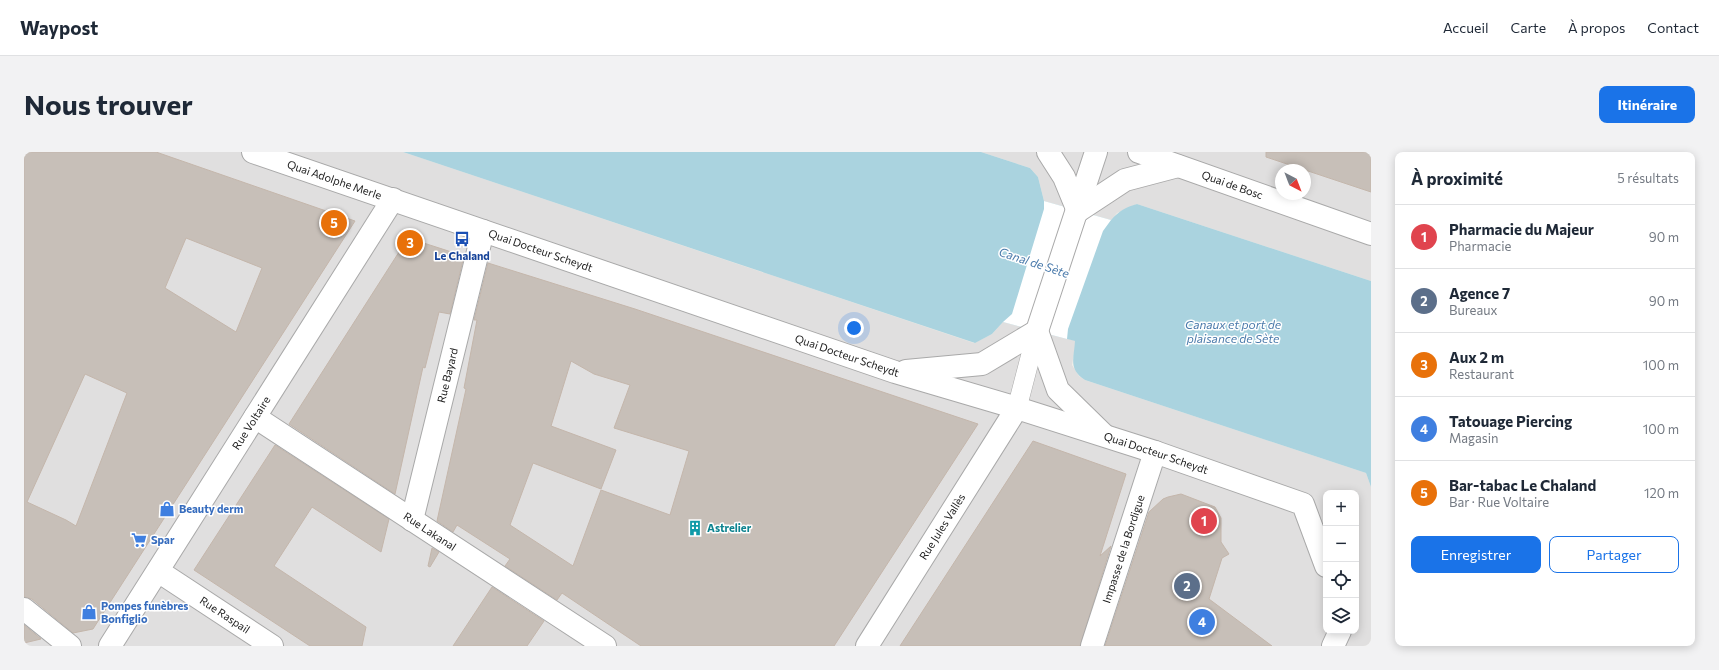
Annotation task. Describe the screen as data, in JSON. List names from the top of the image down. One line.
{"streets":{"street":["Quai Adolphe Merle","Quai de Bosc","Quai Docteur Scheydt","Rue Bayard","Rue Voltaire","Rue Jules Vallès","Rue Lakanal","Impasse de la Bordigue","Rue Raspail"]},"crossings":[["Quai Adolphe Merle","Quai Docteur Scheydt"],["Quai Adolphe Merle","Rue Voltaire"],["Quai Docteur Scheydt","Rue Bayard"],["Quai Docteur Scheydt","Rue Voltaire"],["Quai Docteur Scheydt","Rue Jules Vallès"],["Quai Docteur Scheydt","Impasse de la Bordigue"],["Rue Bayard","Rue Lakanal"],["Rue Voltaire","Rue Lakanal"],["Rue Voltaire","Rue Raspail"]],"water":["Canal de Sète","Canaux et port de plaisance de Sète"],"places":{"bus stop":["Le Chaland"],"shop":["Beauty derm","Pompes funèbres Bonfiglio"],"building":["Astrelier"],"supermarket":["Spar"]},"north":"bottom right","page":{"header":"Waypost","nav":["Accueil","Carte","À propos","Contact"],"buttons":["Itinéraire",["Enregistrer","Partager"]],"title":"Nous trouver","heading":["À proximité","5 résultats"],"list":[{"mark":"1","name":"Pharmacie du Majeur","note":"Pharmacie","value":"90 m"},{"mark":"2","name":"Agence 7","note":"Bureaux","value":"90 m"},{"mark":"3","name":"Aux 2 m","note":"Restaurant","value":"100 m"},{"mark":"4","name":"Tatouage Piercing","note":"Magasin","value":"100 m"},{"mark":"5","name":"Bar-tabac Le Chaland","note":"Bar · Rue Voltaire","value":"120 m"}],"pins":["5","3","1","2","4"],"map_buttons":["+","−"]}}
